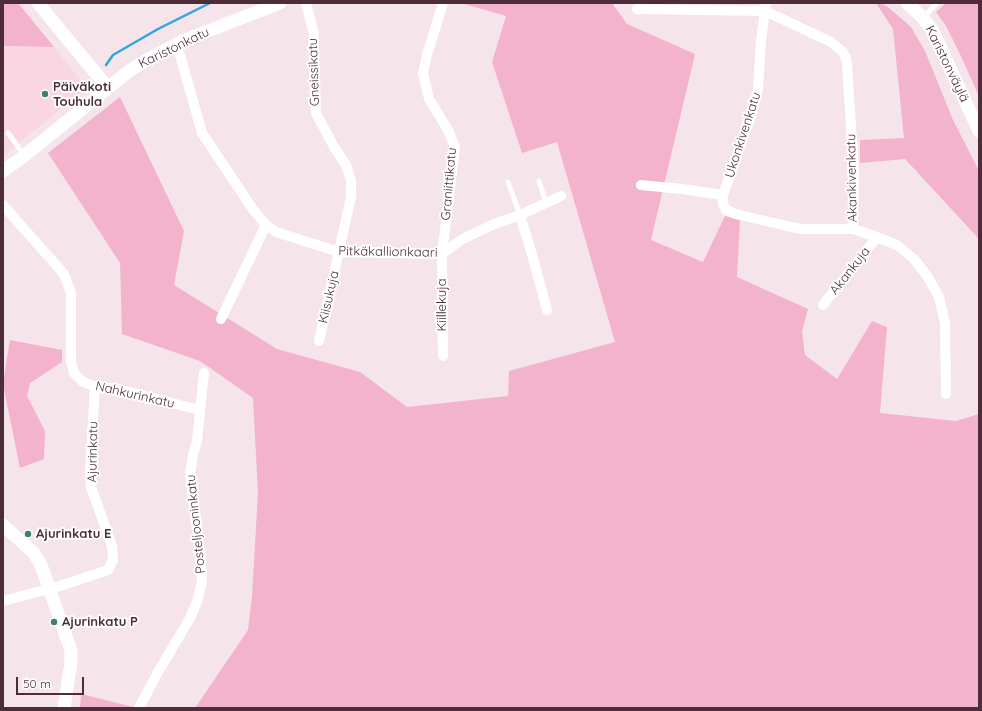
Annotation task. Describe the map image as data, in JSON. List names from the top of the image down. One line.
{"streets":{"street":["Karistonkatu","Karistonväylä","Gneissikatu","Ukonkivenkatu","Akankivenkatu","Graniittikatu","Pitkäkallionkaari","Akankuja","Kiisukuja","Kiillekuja","Nahkurinkatu","Ajurinkatu","Posteljooninkatu"]},"crossings":[["Karistonkatu","Pitkäkallionkaari"],["Gneissikatu","Pitkäkallionkaari"],["Gneissikatu","Kiisukuja"],["Ukonkivenkatu","Akankivenkatu"],["Akankivenkatu","Akankuja"],["Graniittikatu","Pitkäkallionkaari"],["Graniittikatu","Kiillekuja"],["Pitkäkallionkaari","Kiisukuja"],["Pitkäkallionkaari","Kiillekuja"],["Nahkurinkatu","Ajurinkatu"],["Nahkurinkatu","Posteljooninkatu"]],"places":["Päiväkoti Touhula","Ajurinkatu E","Ajurinkatu P"],"scale_bar":"50 m"}
